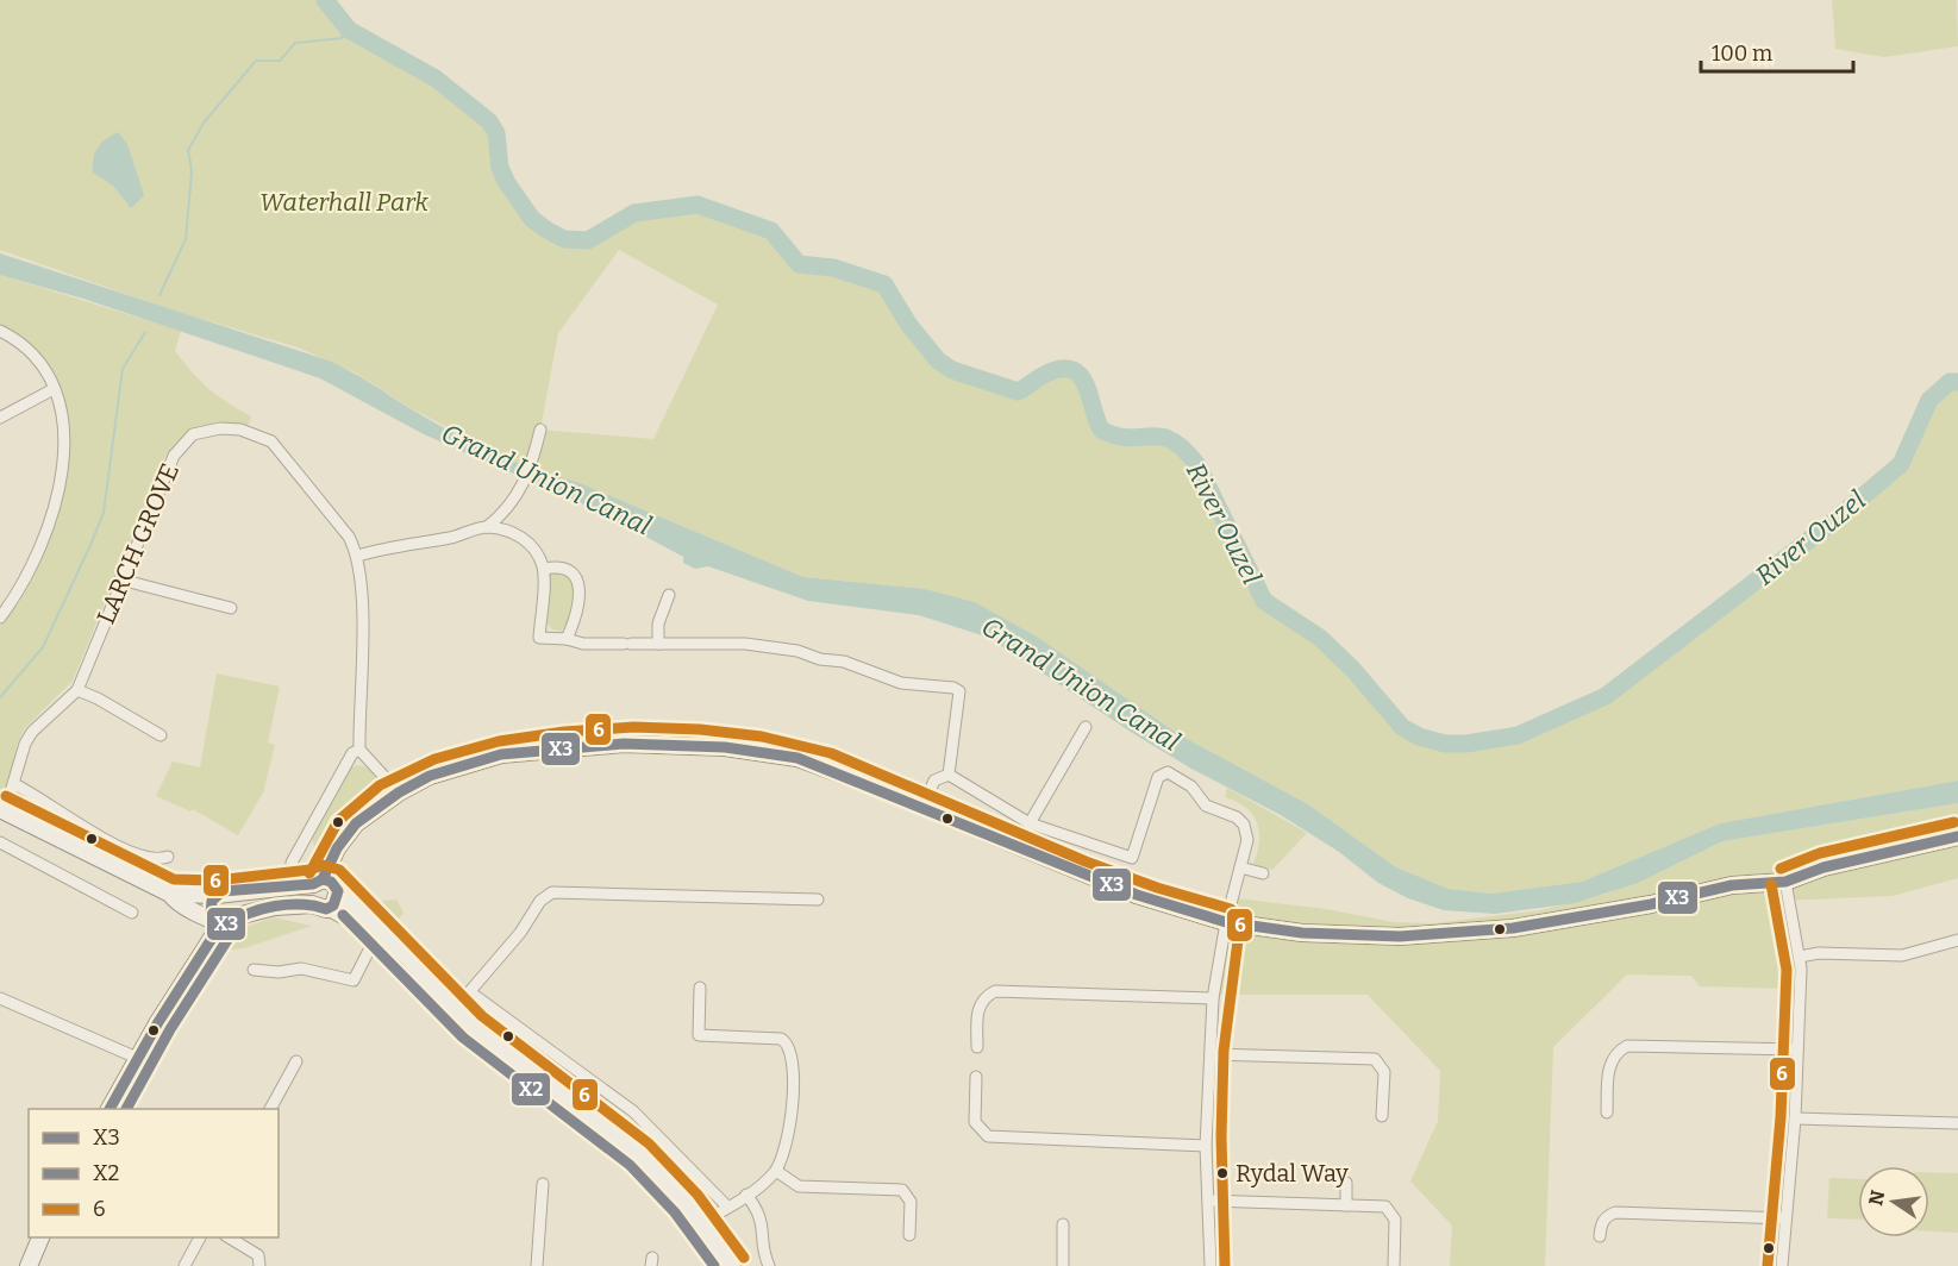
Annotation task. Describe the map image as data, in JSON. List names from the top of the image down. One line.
{"streets":{"street":["LARCH GROVE"]},"water":["Grand Union Canal","River Ouzel"],"parks":["Waterhall Park"],"places":["Rydal Way"],"lines":["transit line 6","transit line X3","transit line X2"],"legend":["X3","X2","6"],"scale_bar":"100 m","north":"left"}
